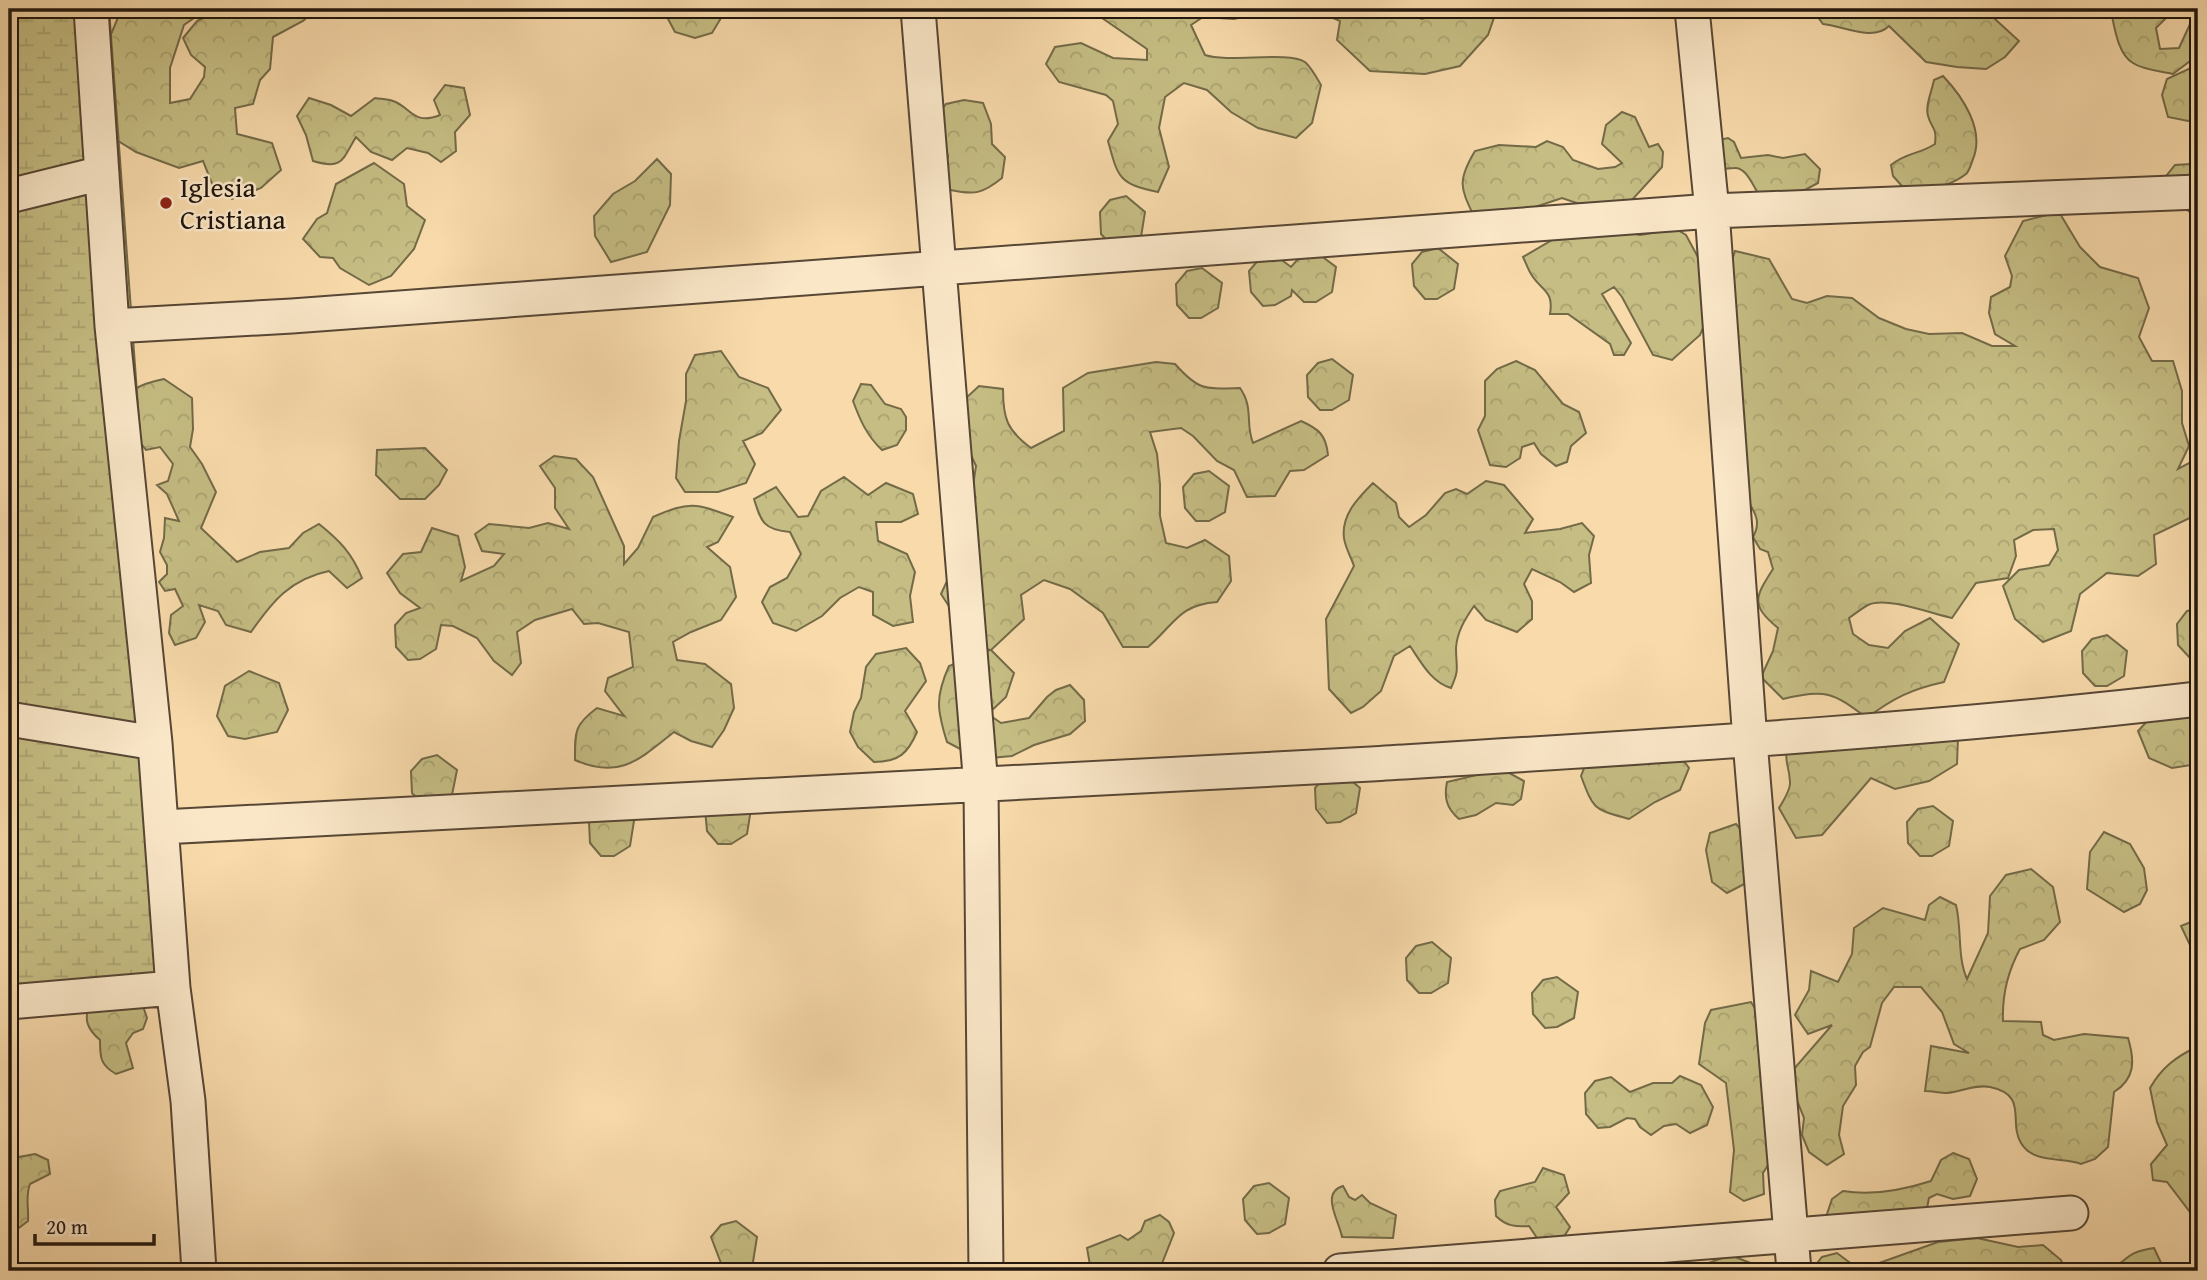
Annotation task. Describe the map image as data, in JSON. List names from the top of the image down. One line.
{"places":["Iglesia Cristiana"],"scale_bar":"20 m"}
